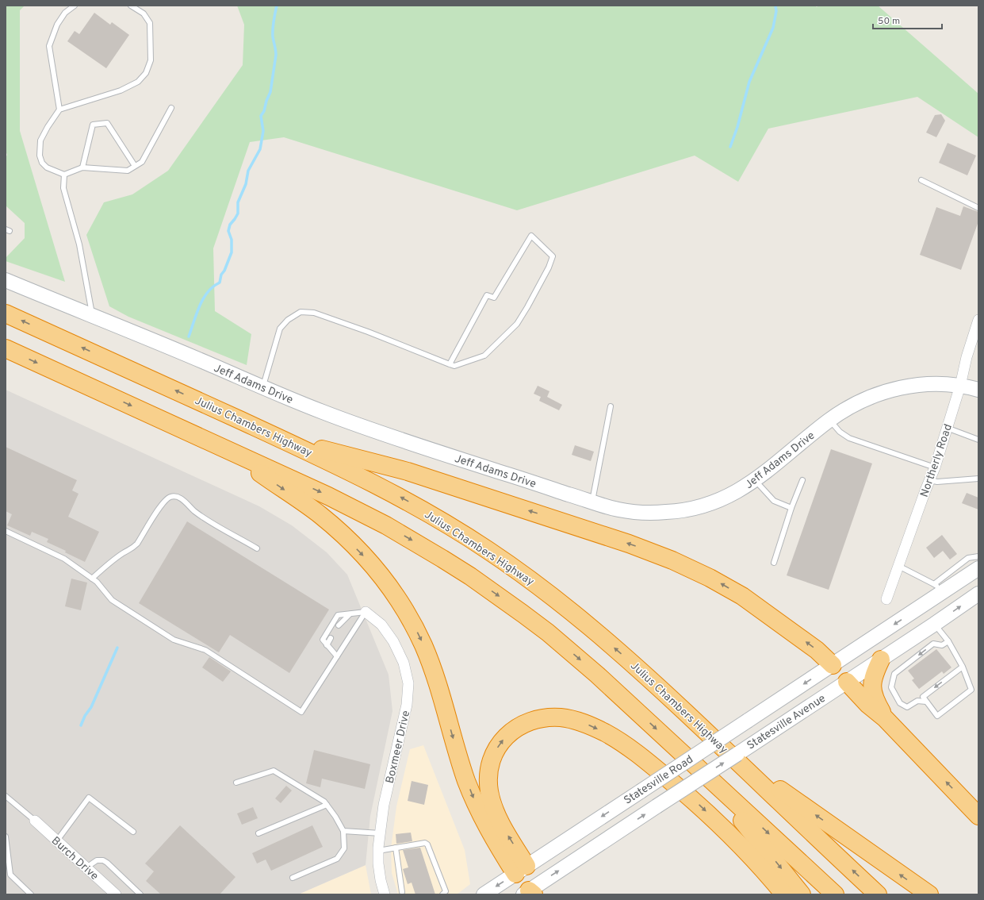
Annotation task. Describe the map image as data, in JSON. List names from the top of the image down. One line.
{"streets":{"highway":["Julius Chambers Highway"],"main road":["Jeff Adams Drive","Statesville Avenue","Statesville Road"],"street":["Northerly Road","Boxmeer Drive","Burch Drive"]},"crossings":[["Jeff Adams Drive","Northerly Road"]],"one_way":["Statesville Avenue","Statesville Road"],"scale_bar":"50 m"}
